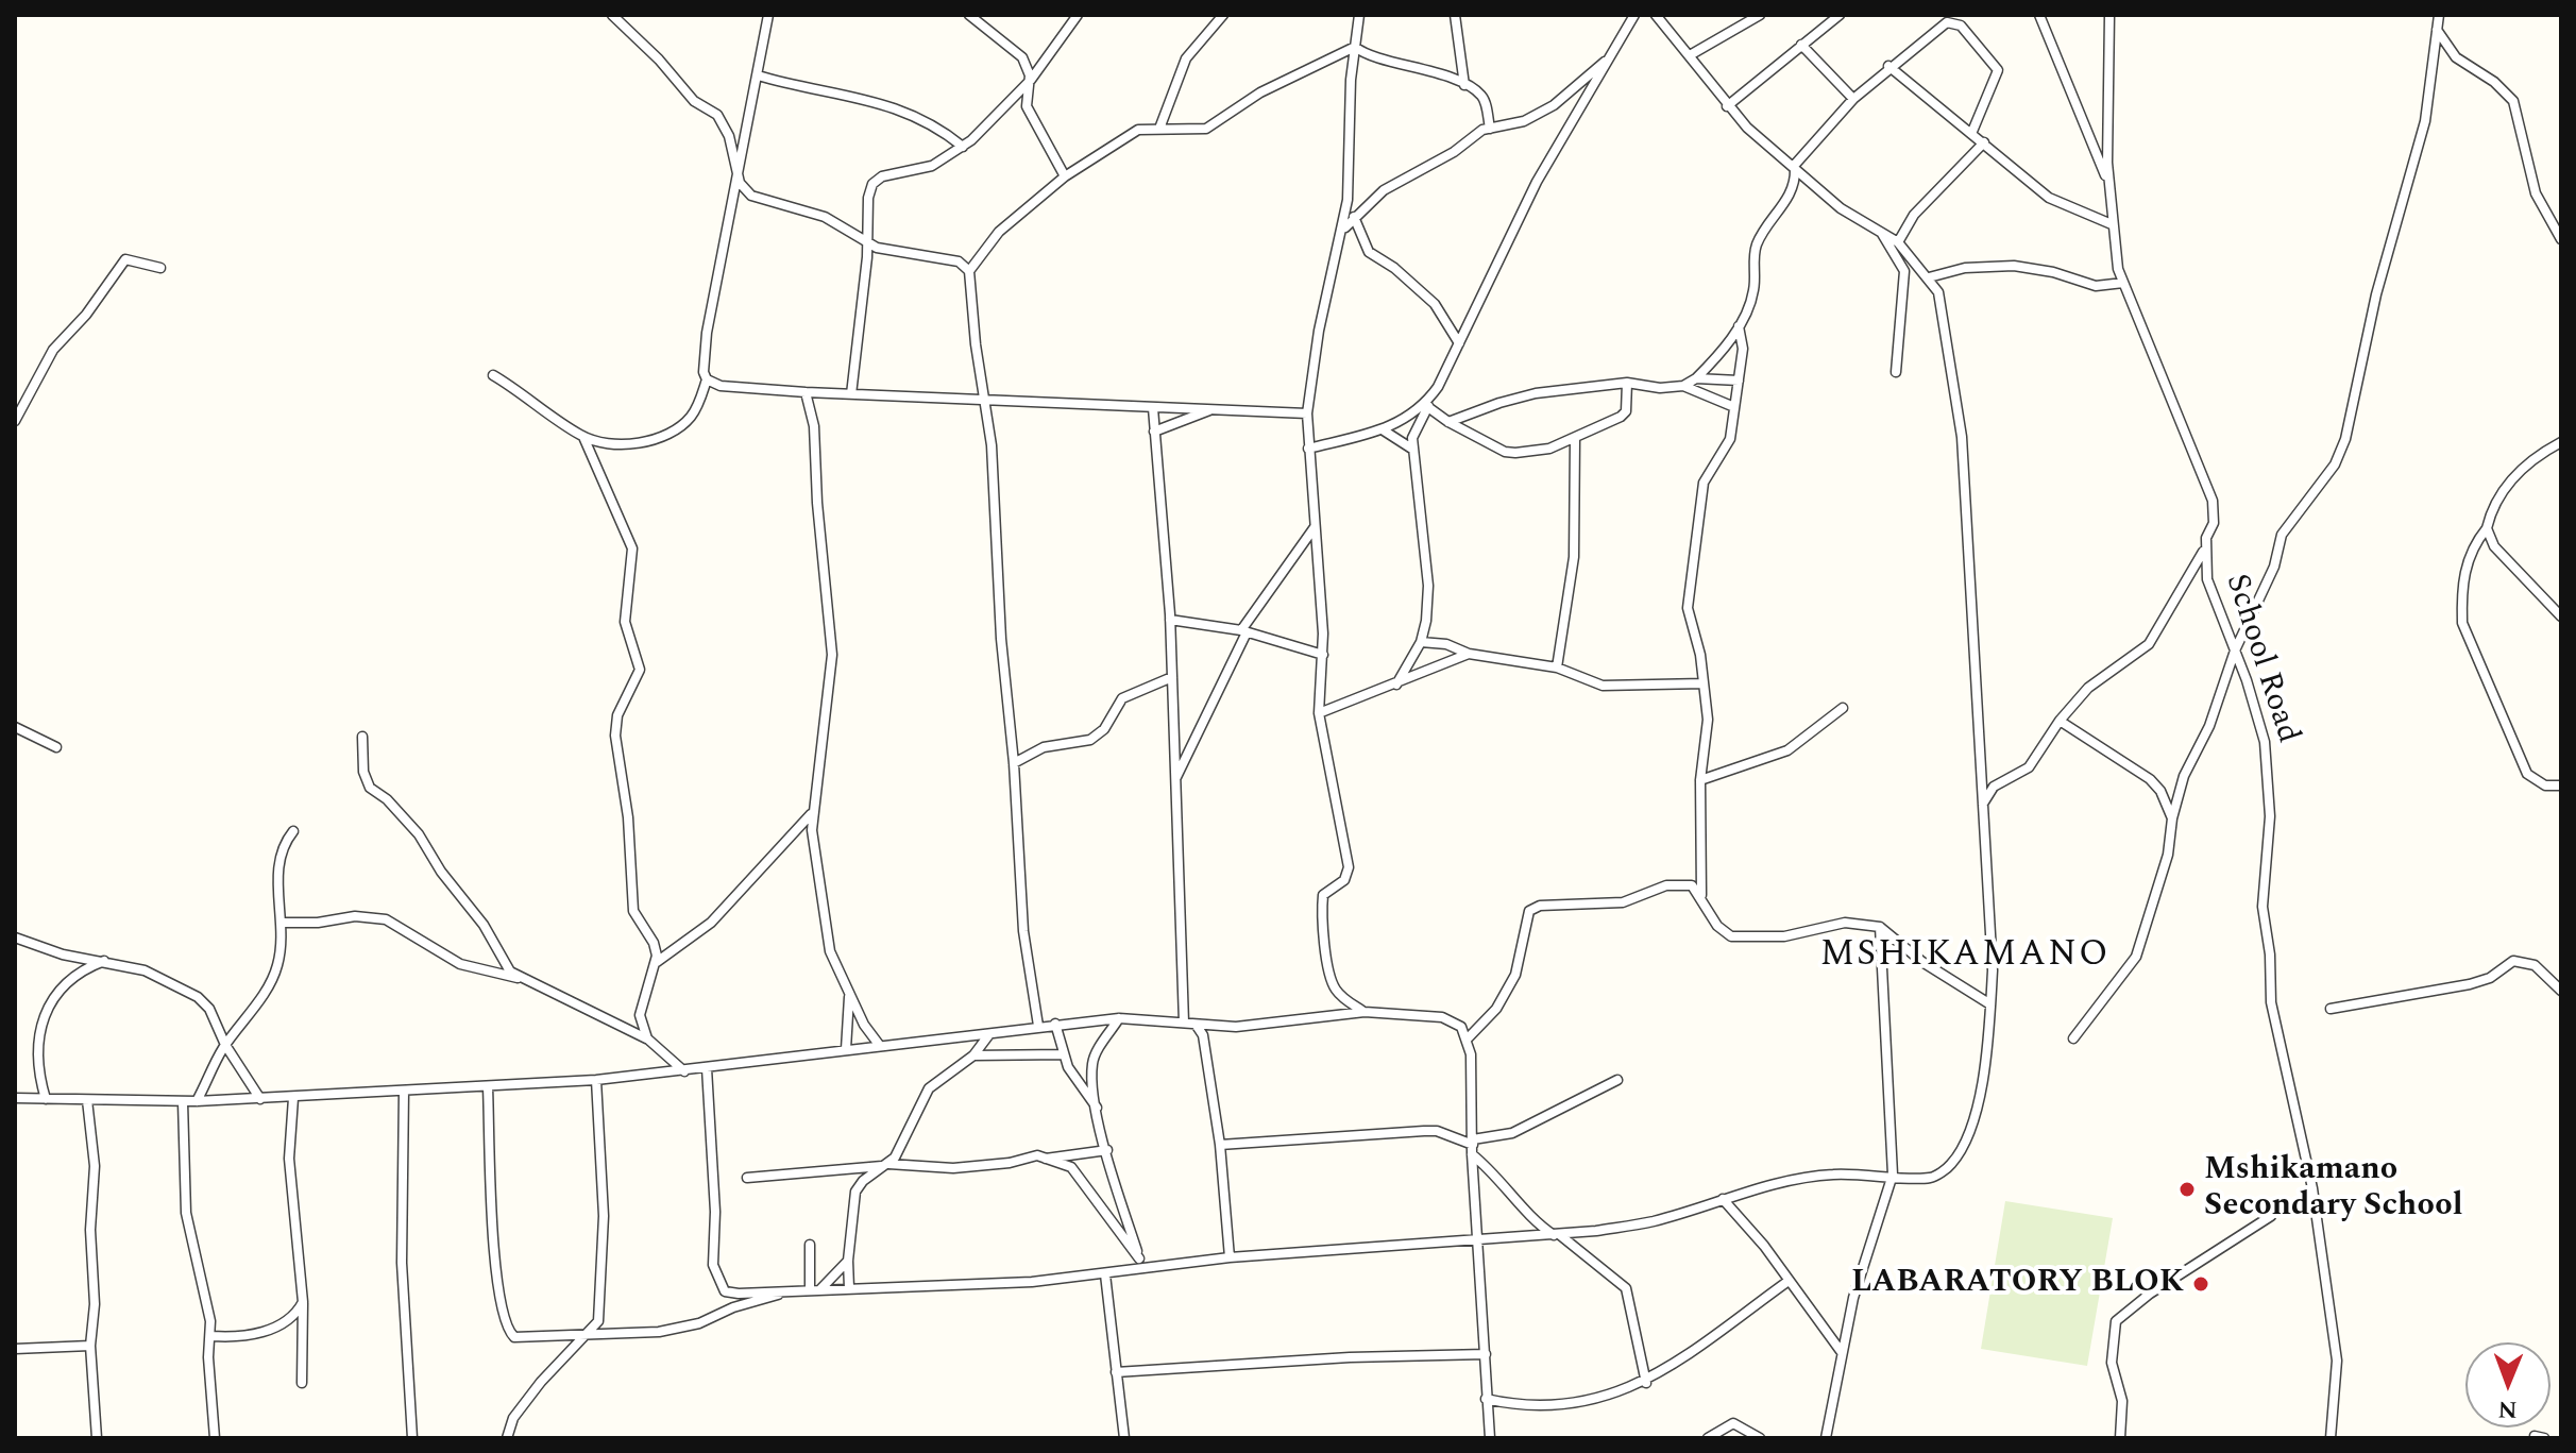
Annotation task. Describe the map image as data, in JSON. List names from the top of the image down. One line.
{"streets":{"street":["School Road"]},"districts":["MSHIKAMANO"],"places":["Mshikamano Secondary School","LABARATORY BLOK"],"north":"bottom"}
